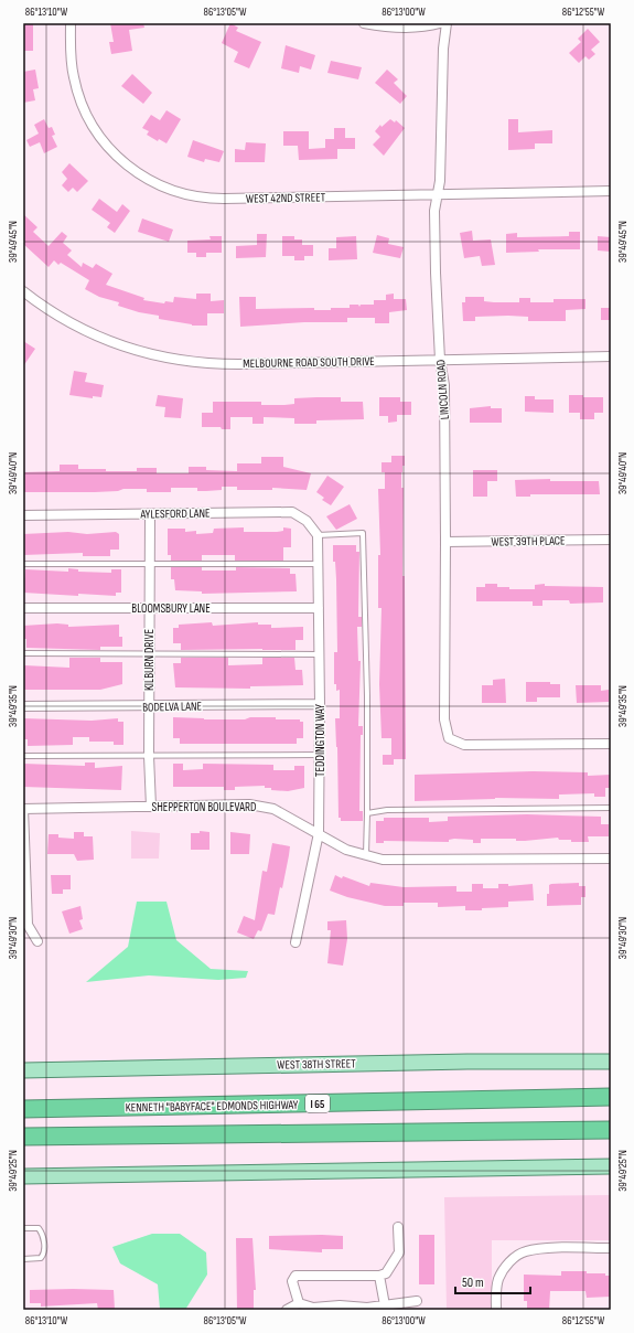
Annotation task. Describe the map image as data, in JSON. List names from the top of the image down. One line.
{"streets":{"highway":["I 65","KENNETH \"BABYFACE\" EDMONDS HIGHWAY"],"main road":["WEST 38TH STREET"],"street":["WEST 42ND STREET","MELBOURNE ROAD SOUTH DRIVE","LINCOLN ROAD","AYLESFORD LANE","WEST 39TH PLACE","BLOOMSBURY LANE","KILBURN DRIVE","BODELVA LANE","TEDDINGTON WAY","SHEPPERTON BOULEVARD"]},"crossings":[["WEST 42ND STREET","LINCOLN ROAD"],["MELBOURNE ROAD SOUTH DRIVE","LINCOLN ROAD"],["LINCOLN ROAD","WEST 39TH PLACE"],["AYLESFORD LANE","KILBURN DRIVE"],["AYLESFORD LANE","TEDDINGTON WAY"],["BLOOMSBURY LANE","KILBURN DRIVE"],["BLOOMSBURY LANE","TEDDINGTON WAY"],["KILBURN DRIVE","BODELVA LANE"],["KILBURN DRIVE","SHEPPERTON BOULEVARD"],["BODELVA LANE","TEDDINGTON WAY"],["TEDDINGTON WAY","SHEPPERTON BOULEVARD"]],"scale_bar":"50 m","coordinates":["86°13'10\"W","86°13'05\"W","86°13'00\"W","86°12'55\"W","39°49'45\"N","39°49'40\"N","39°49'35\"N","39°49'30\"N","39°49'25\"N"]}
